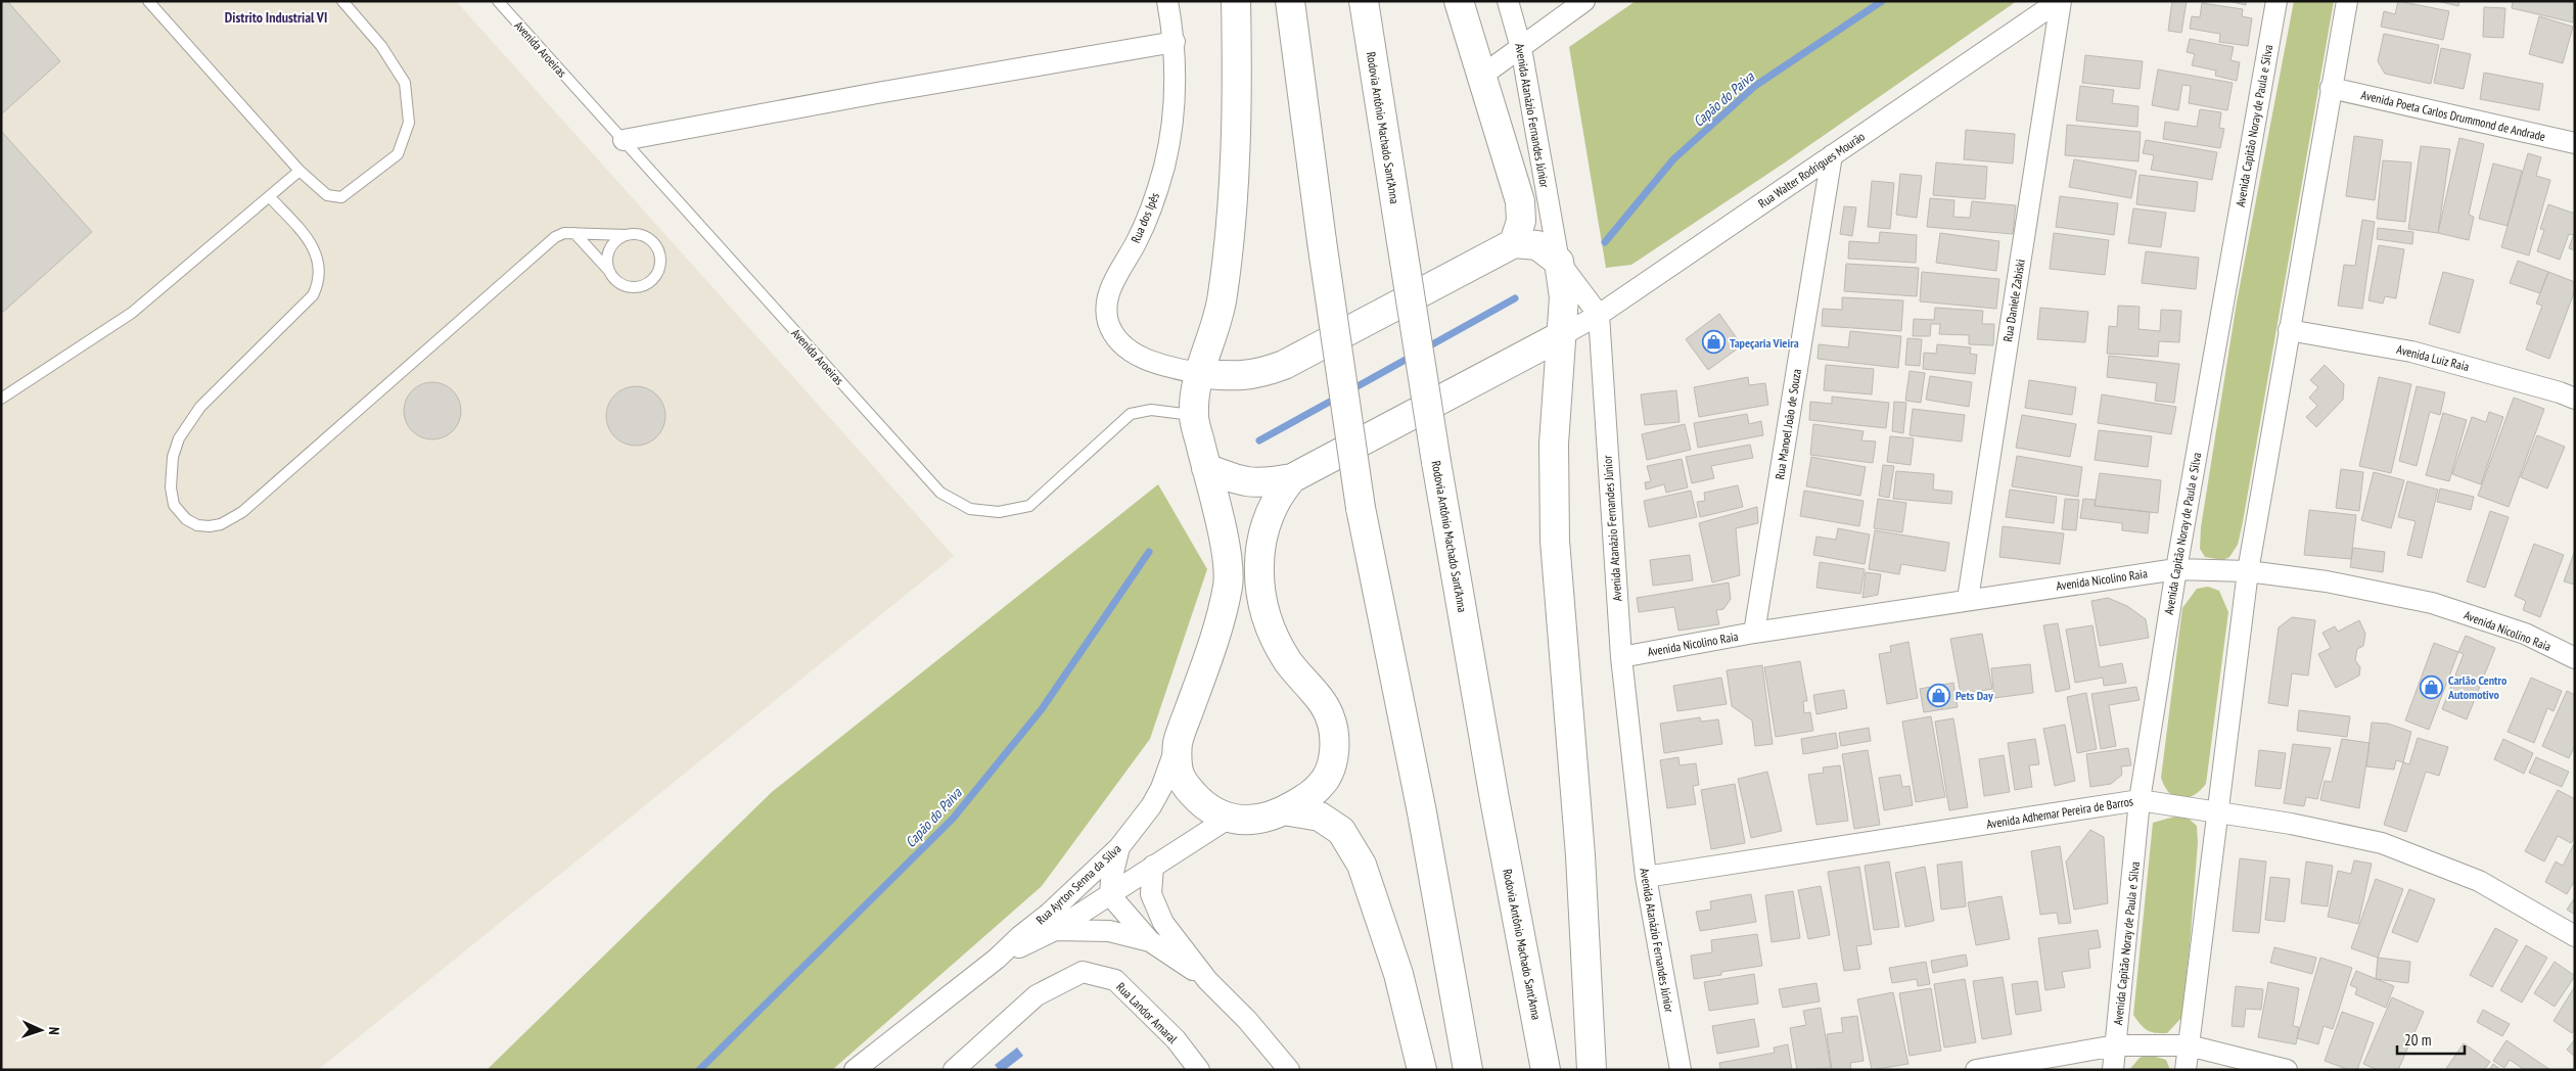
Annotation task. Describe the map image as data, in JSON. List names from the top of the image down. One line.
{"streets":{"highway":["Rodovia Antônio Machado Sant'Anna"],"street":["Avenida Atanázio Fernandes Júnior","Avenida Poeta Carlos Drummond de Andrade","Avenida Capitão Noray de Paula e Silva","Rua Walter Rodrigues Mourão","Rua dos Ipês","Rua Daniele Zabiski","Avenida Luiz Raia","Rua Manoel João de Souza","Avenida Nicolino Raia","Avenida Adhemar Pereira de Barros","Rua Ayrton Senna da Silva","Rua Landor Amaral"],"lane":["Avenida Aroeiras"]},"crossings":[["Avenida Atanázio Fernandes Júnior","Rua Walter Rodrigues Mourão"],["Avenida Atanázio Fernandes Júnior","Avenida Nicolino Raia"],["Avenida Atanázio Fernandes Júnior","Avenida Adhemar Pereira de Barros"],["Avenida Capitão Noray de Paula e Silva","Avenida Nicolino Raia"],["Avenida Capitão Noray de Paula e Silva","Avenida Adhemar Pereira de Barros"],["Rua Walter Rodrigues Mourão","Rua Daniele Zabiski"],["Rua Walter Rodrigues Mourão","Rua Manoel João de Souza"],["Rua Daniele Zabiski","Avenida Nicolino Raia"],["Rua Manoel João de Souza","Avenida Nicolino Raia"]],"districts":["Distrito Industrial VI"],"water":["Capão do Paiva"],"places":{"shop":["Tapeçaria Vieira","Carlão Centro Automotivo","Pets Day"]},"scale_bar":"20 m","north":"right"}
